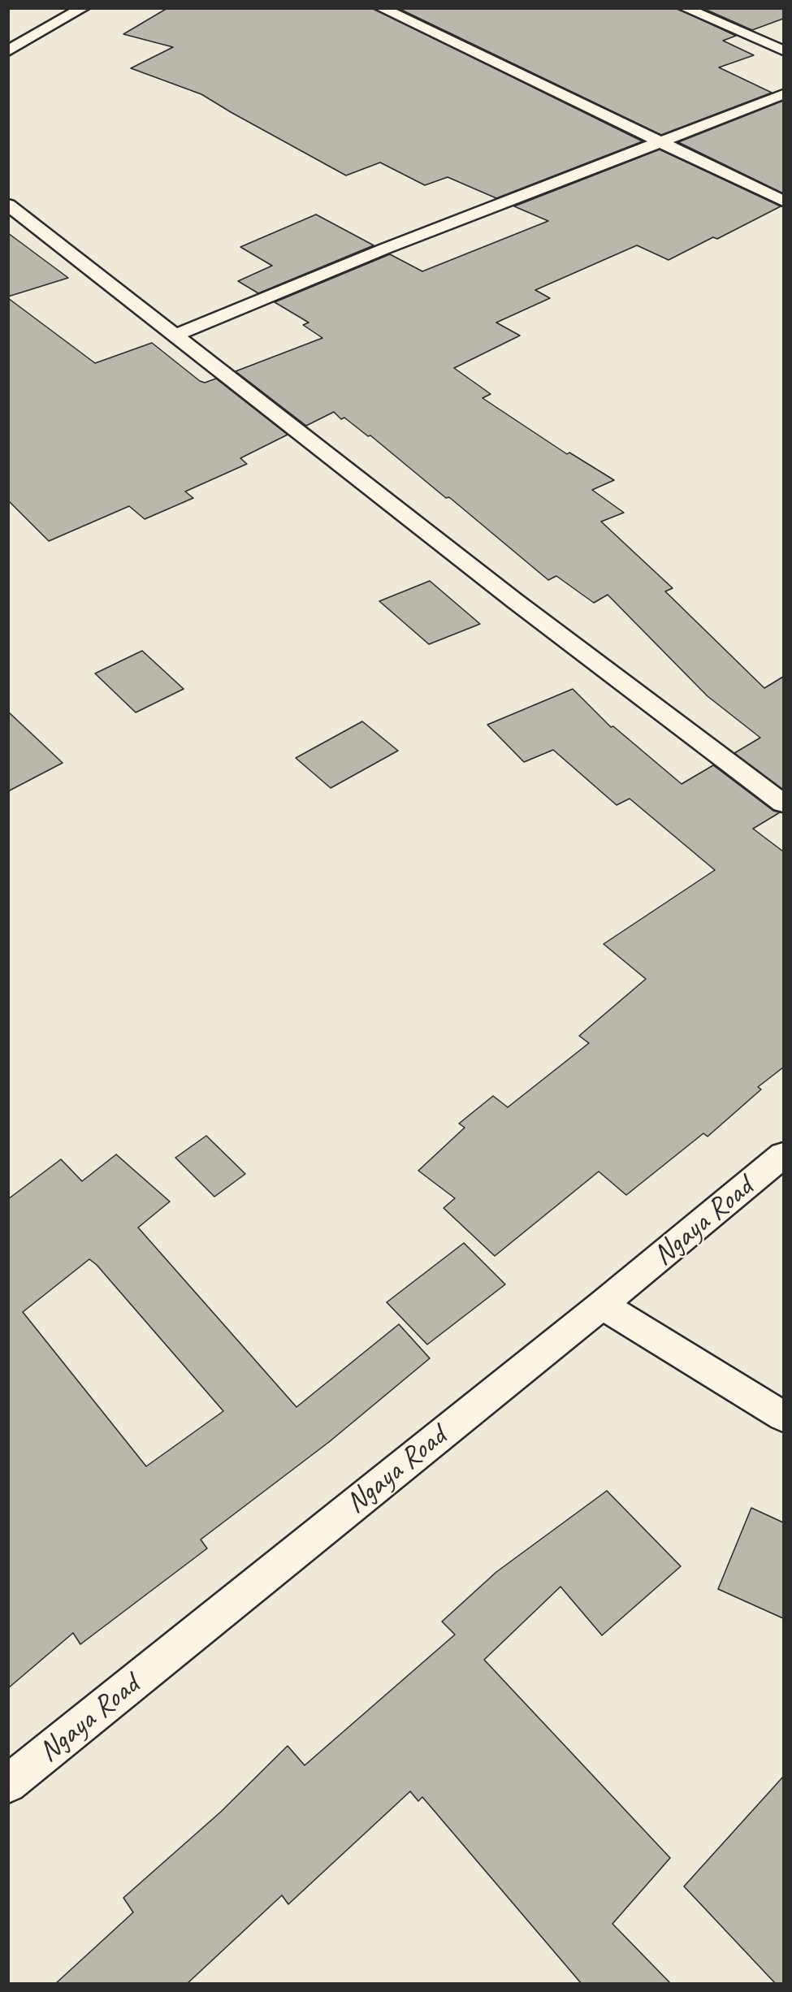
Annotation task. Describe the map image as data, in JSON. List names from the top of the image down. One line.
{"streets":{"street":["Ngaya Road"]}}
